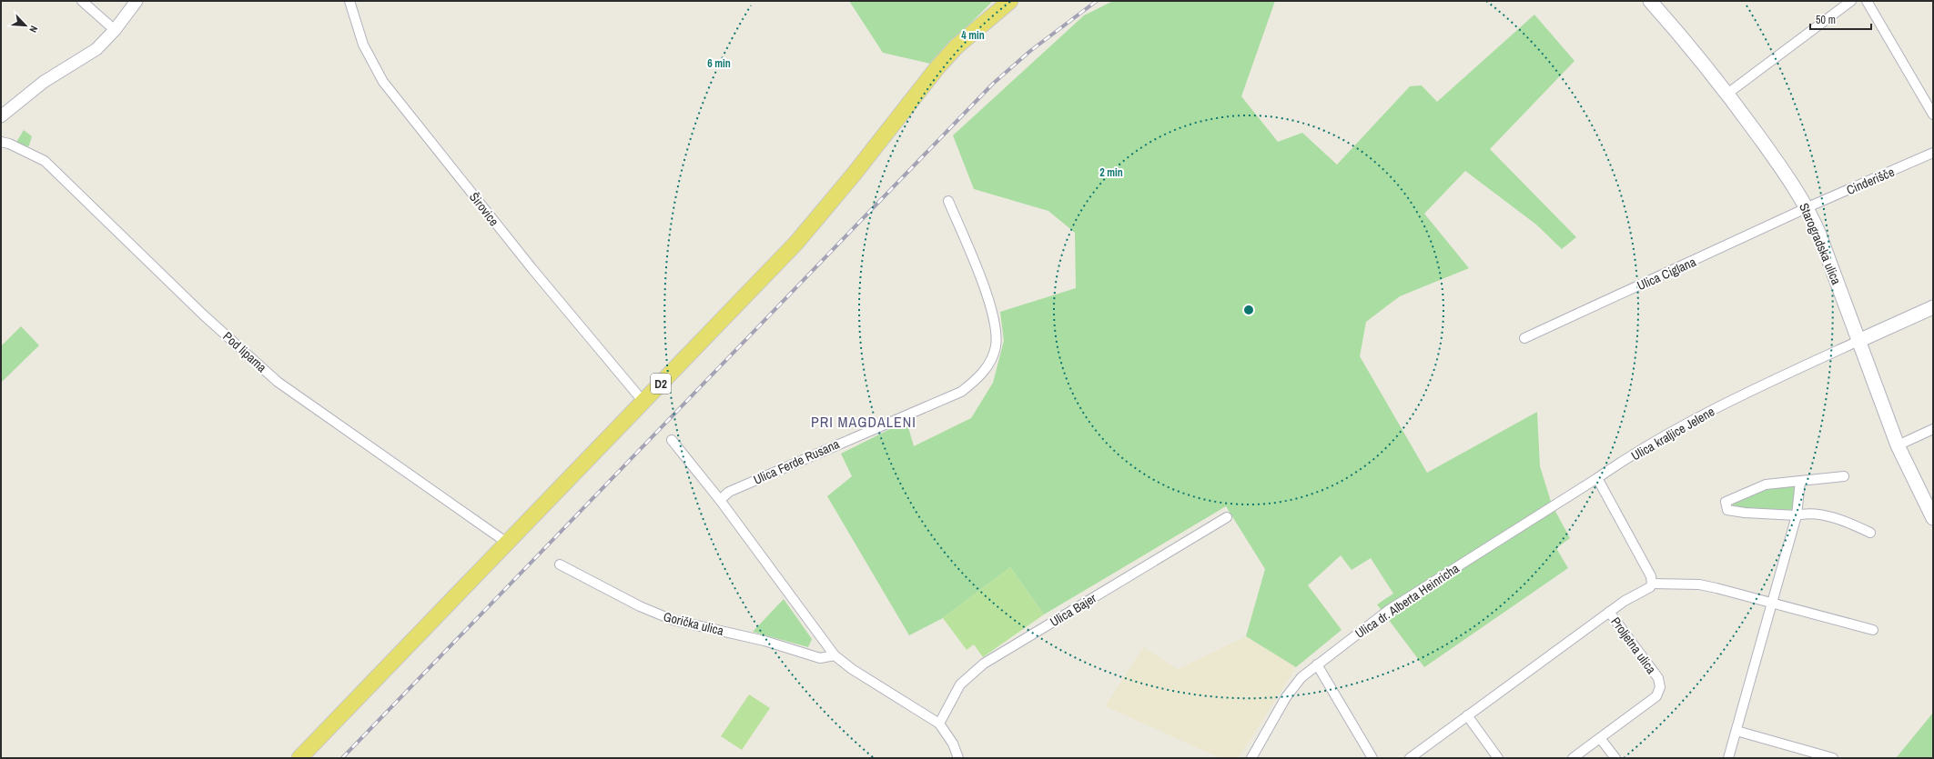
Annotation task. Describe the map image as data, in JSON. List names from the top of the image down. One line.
{"streets":{"main road":["Starogradska ulica","D2"],"street":["Cinderišče","Širovice","Ulica Ciglana","Pod lipama","Ulica kraljice Jelene","Ulica Ferde Rusana","Ulica dr. Alberta Heinricha","Ulica Bajer","Gorička ulica","Proljetna ulica"]},"crossings":[["Cinderišče","Starogradska ulica"],["Cinderišče","Ulica Ciglana"],["Širovice","D2"],["Starogradska ulica","Ulica Ciglana"],["Starogradska ulica","Ulica kraljice Jelene"],["Pod lipama","D2"],["Ulica kraljice Jelene","Ulica dr. Alberta Heinricha"]],"districts":["PRI MAGDALENI"],"scale_bar":"50 m","north":"bottom right","rings":["4 min","6 min","2 min"]}
